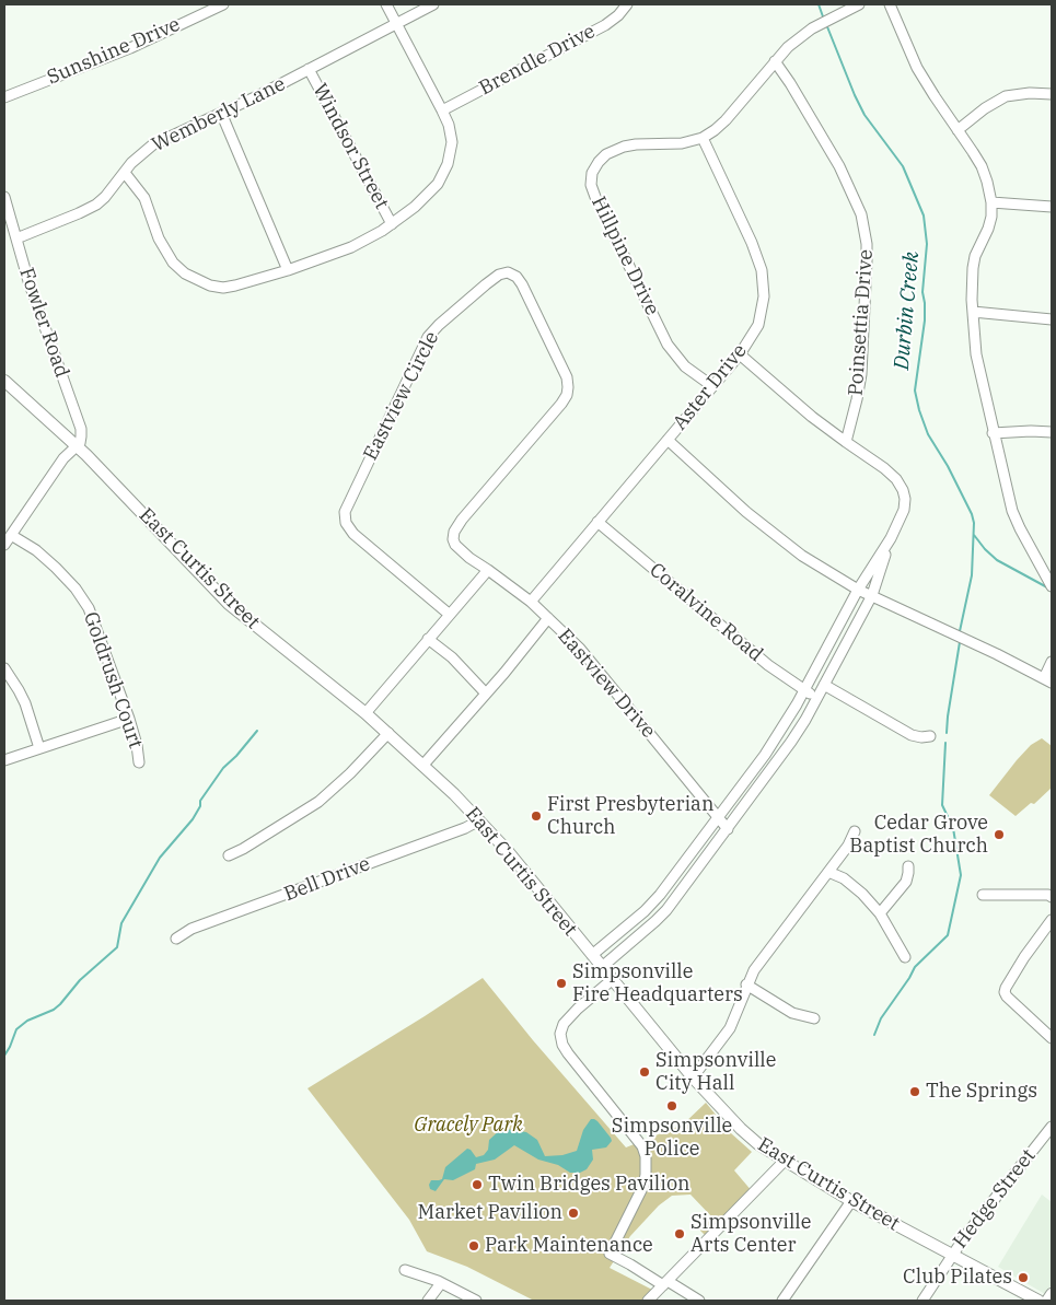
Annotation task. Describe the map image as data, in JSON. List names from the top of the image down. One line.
{"streets":{"main road":["East Curtis Street"],"street":["Sunshine Drive","Brendle Drive","Wemberly Lane","Windsor Street","Hillpine Drive","Fowler Road","Poinsettia Drive","Aster Drive","Eastview Circle","Coralvine Road","Goldrush Court","Eastview Drive","Bell Drive","Hedge Street"]},"crossings":[["Wemberly Lane","Windsor Street"],["Wemberly Lane","Fowler Road"],["Hillpine Drive","Poinsettia Drive"],["Hillpine Drive","Aster Drive"],["Fowler Road","East Curtis Street"],["Aster Drive","Coralvine Road"],["Aster Drive","Eastview Drive"],["Eastview Circle","Eastview Drive"],["East Curtis Street","Bell Drive"],["East Curtis Street","Hedge Street"]],"water":["Durbin Creek"],"parks":["Gracely Park"],"places":["First Presbyterian Church","Cedar Grove Baptist Church","Simpsonville Fire Headquarters","Simpsonville City Hall","The Springs","Simpsonville Police","Twin Bridges Pavilion","Market Pavilion","Simpsonville Arts Center","Park Maintenance","Club Pilates"]}
